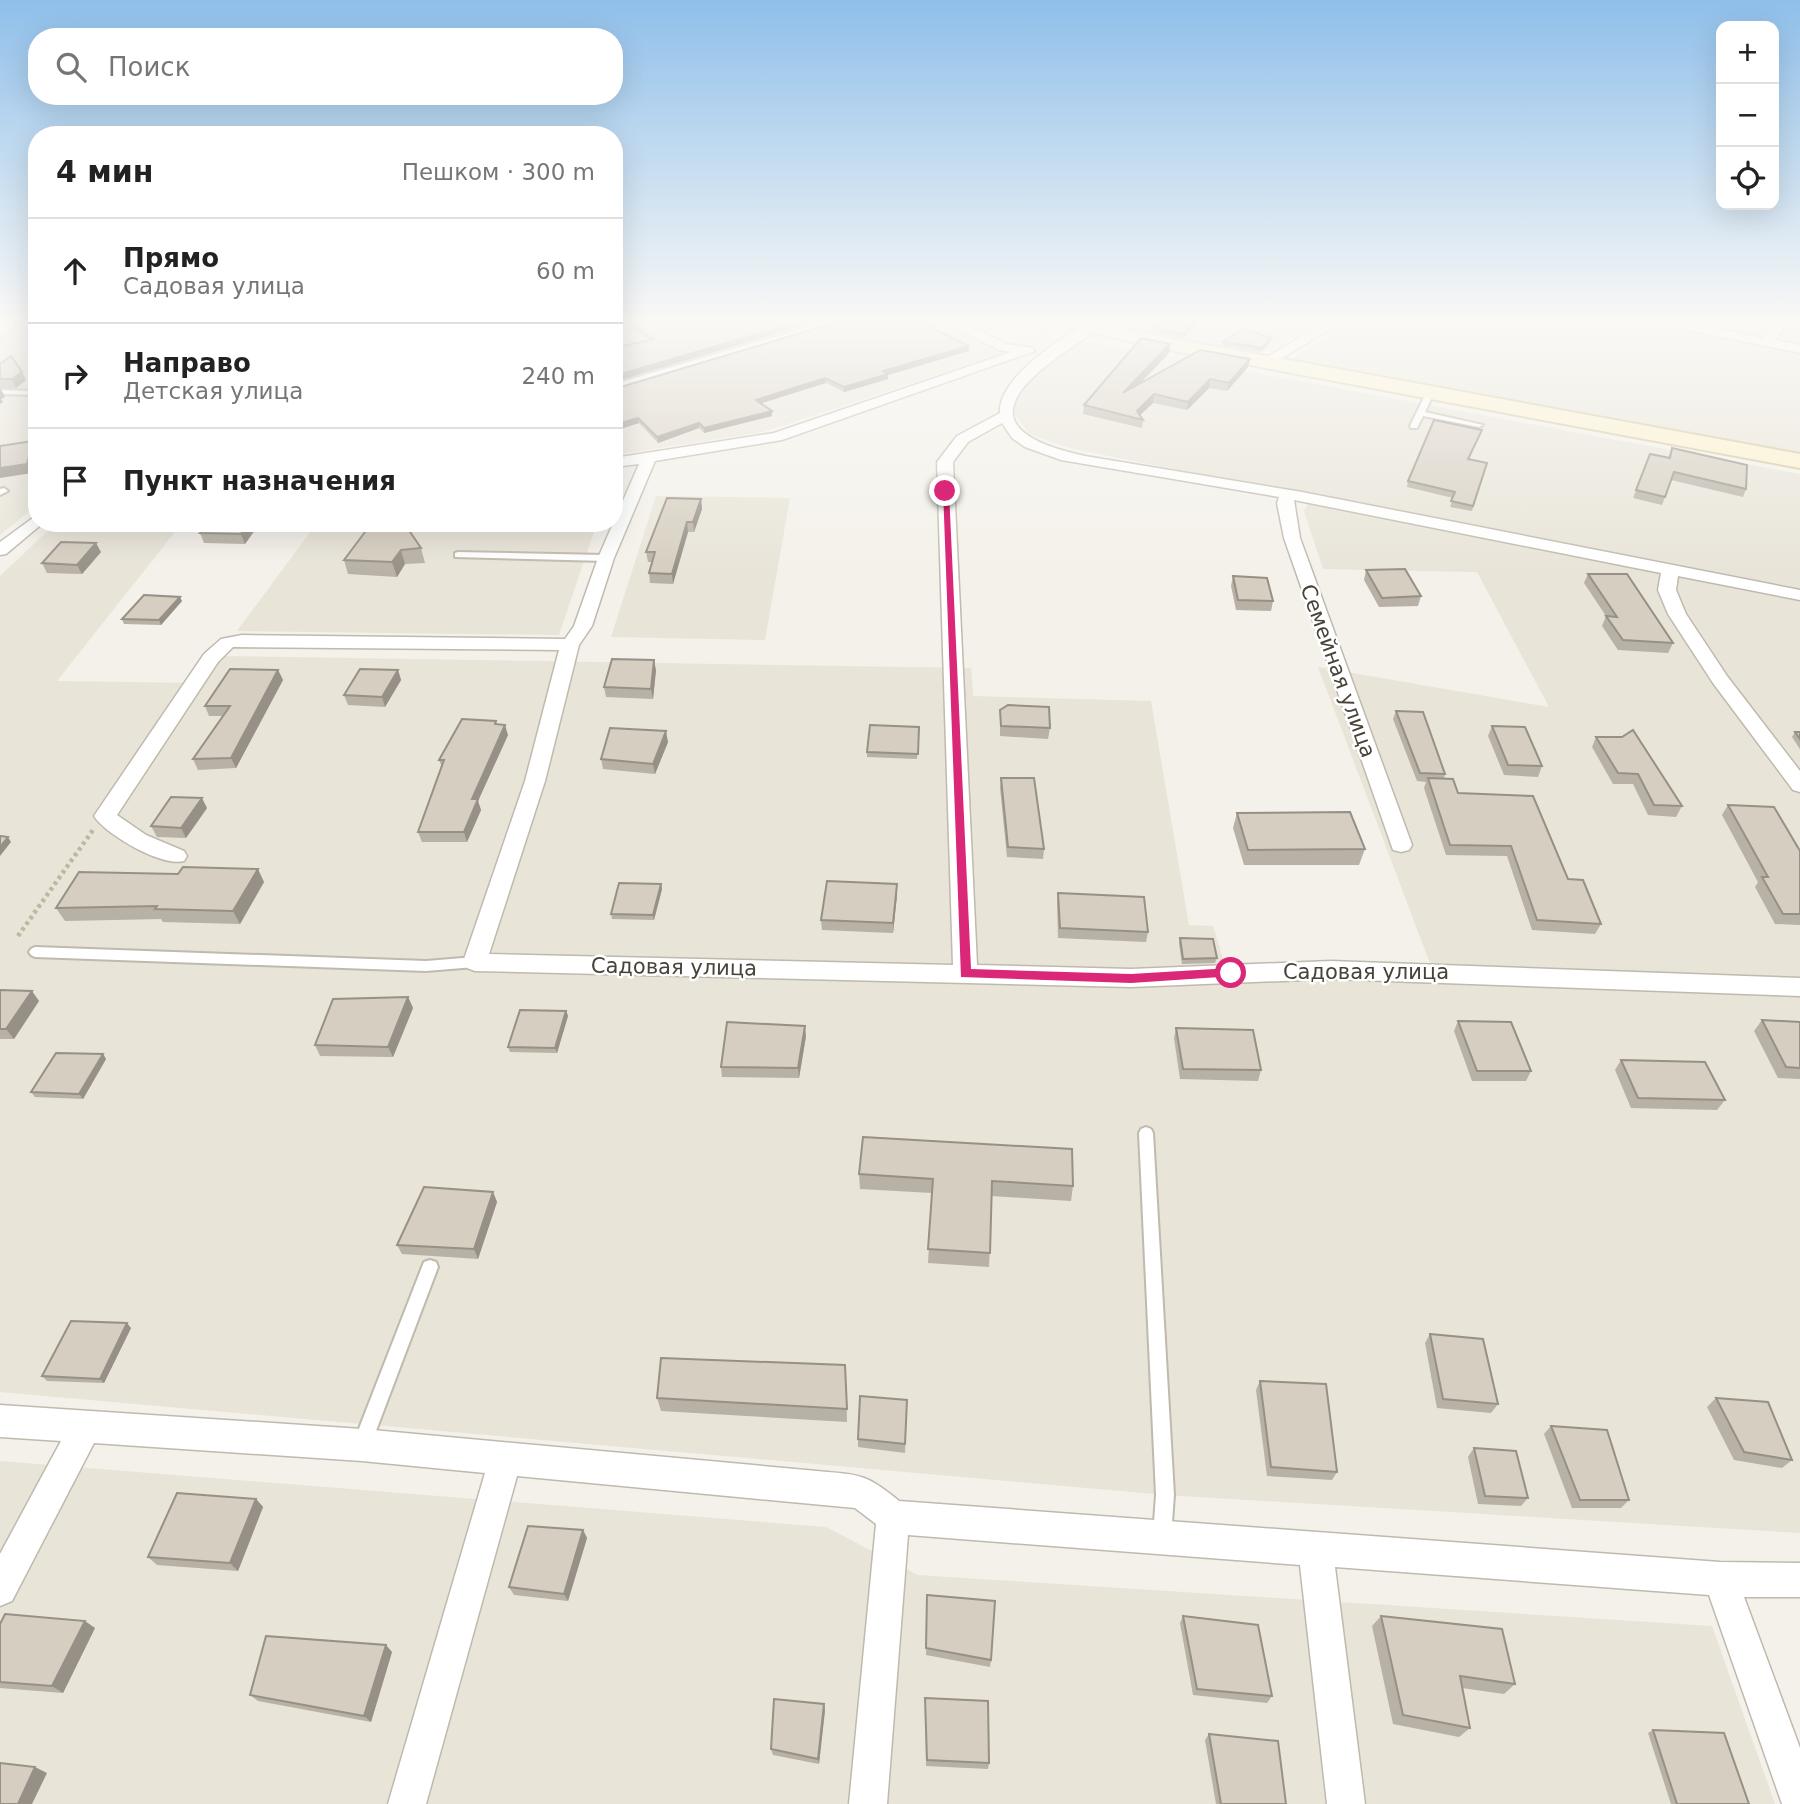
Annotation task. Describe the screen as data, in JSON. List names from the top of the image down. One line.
{"streets":{"street":["Семейная улица","Садовая улица"]},"page":{"map_buttons":["+","−"],"search":"Поиск","heading":["4 мин","Пешком · 300 m"],"list":[["Прямо","Садовая улица","60 m"],["Направо","Детская улица","240 m"],"Пункт назначения"]}}
